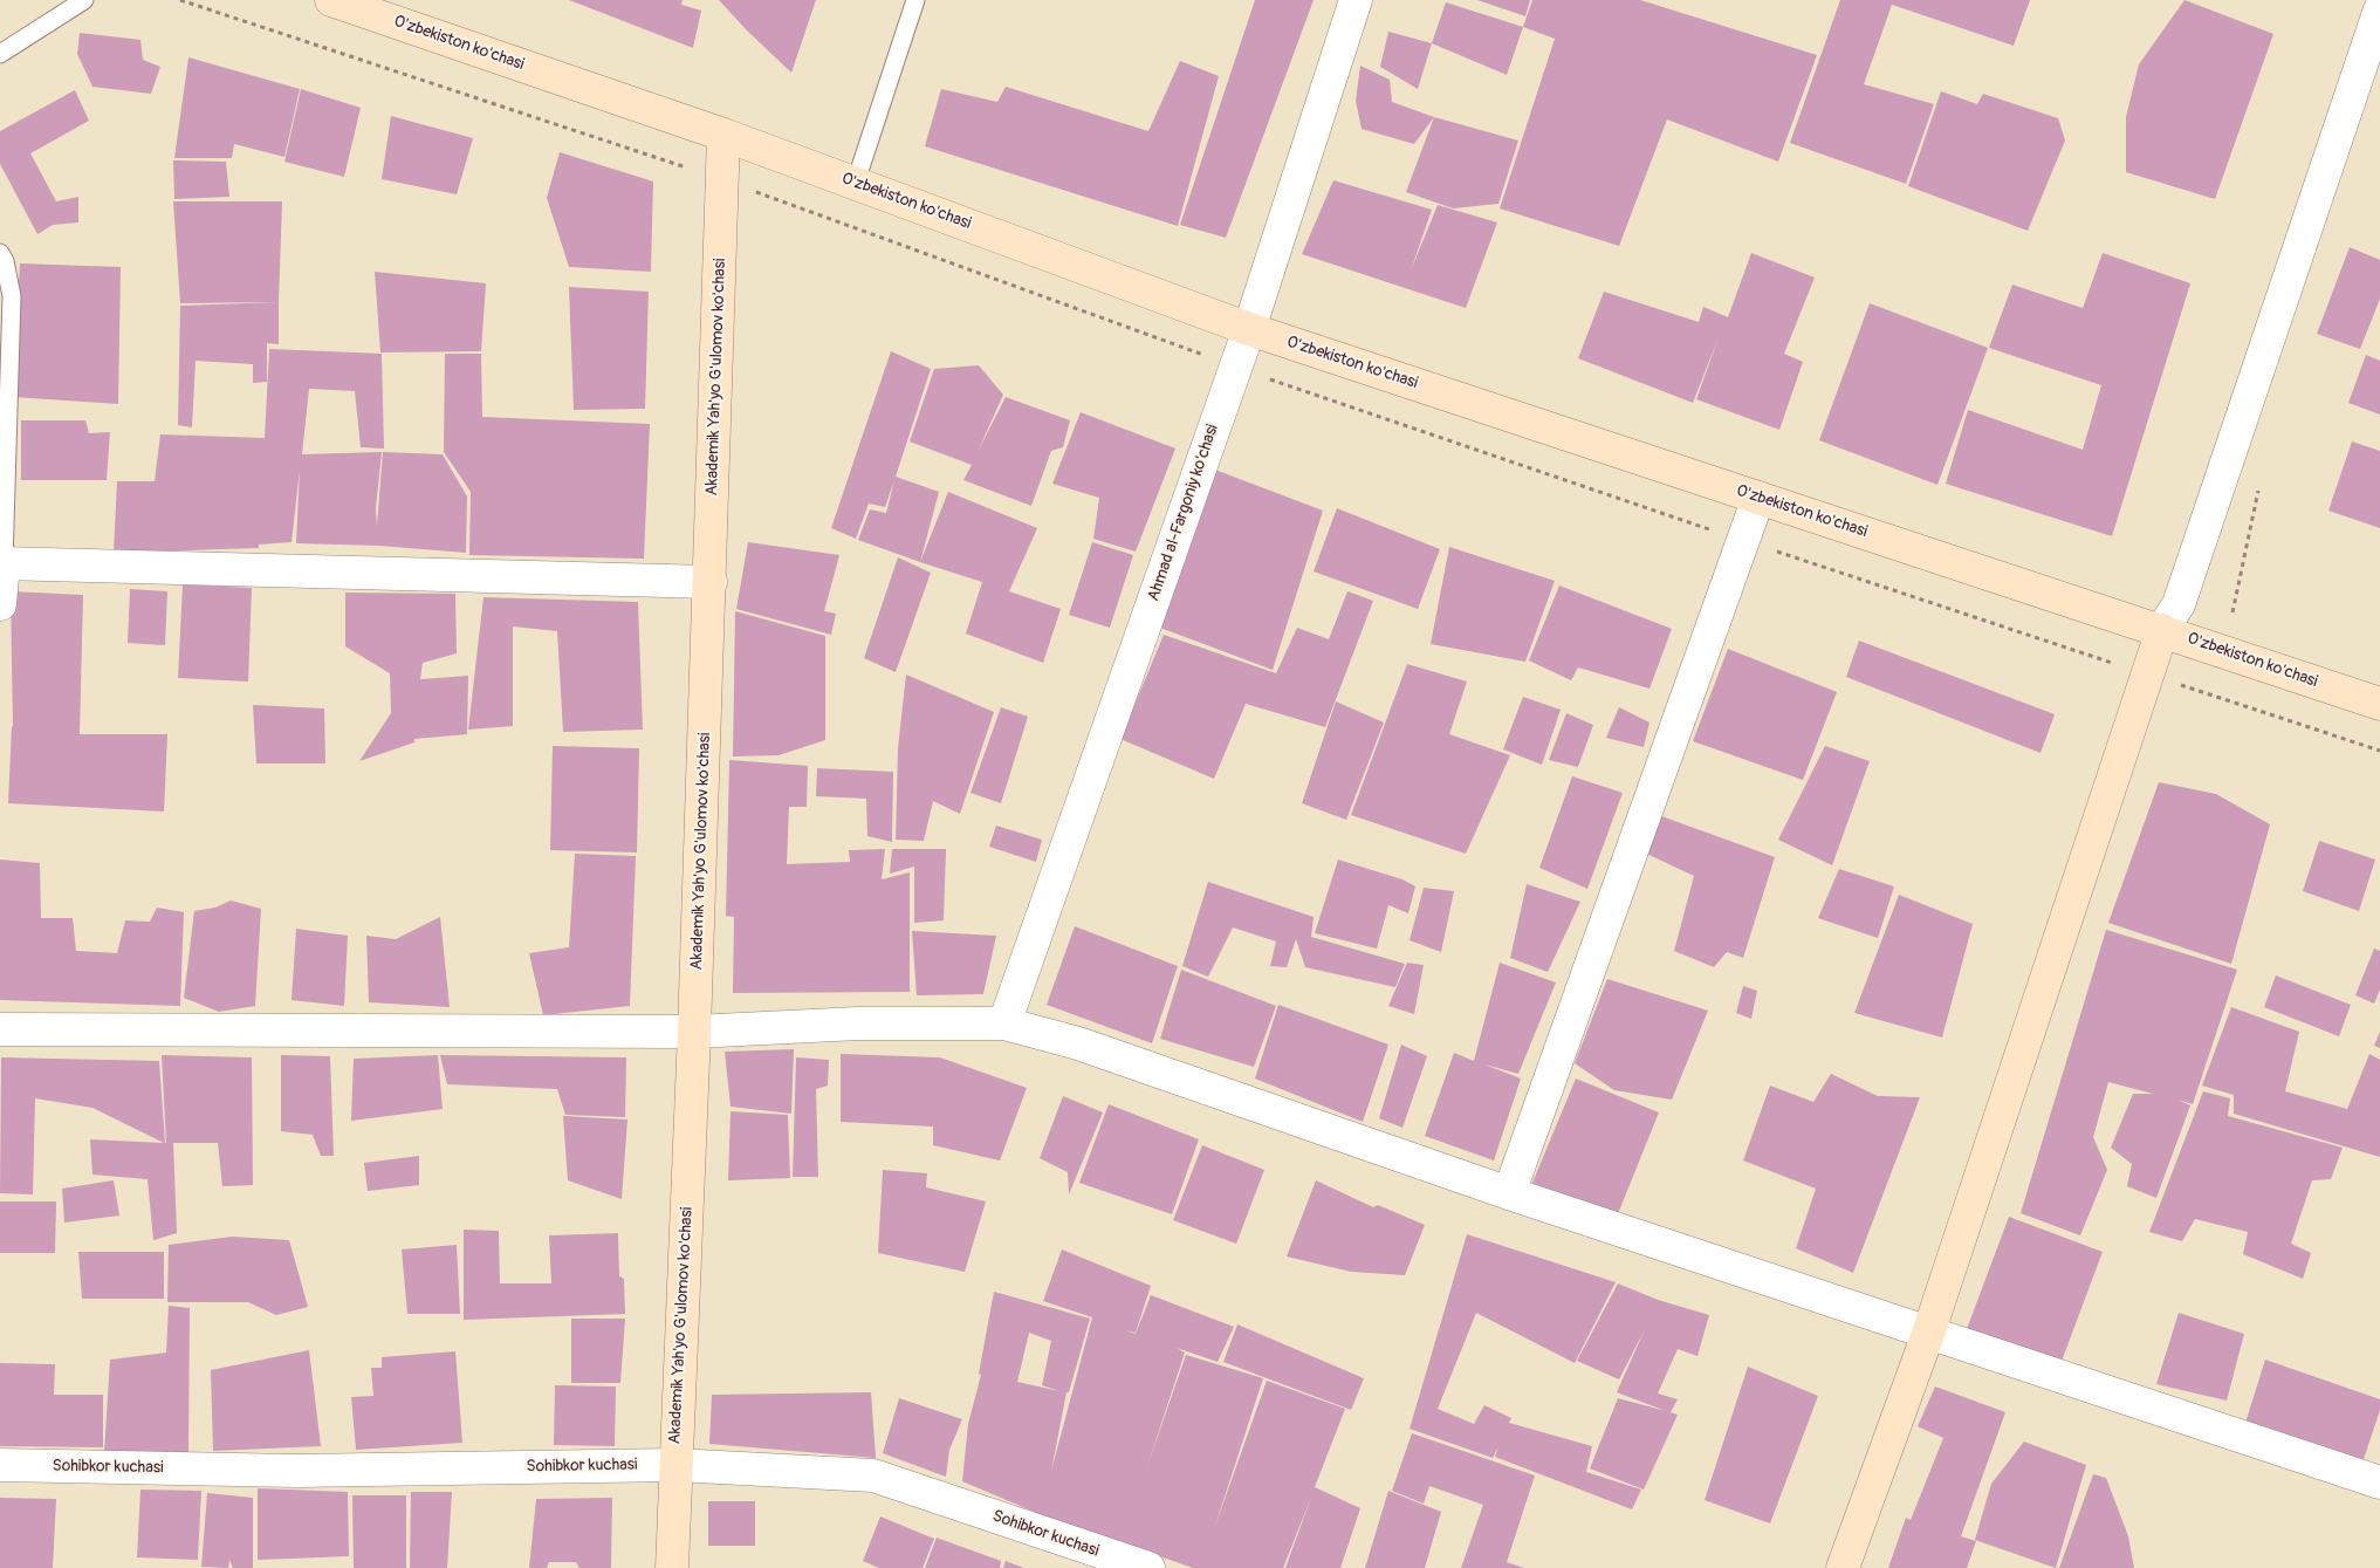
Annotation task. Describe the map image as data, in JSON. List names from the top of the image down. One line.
{"streets":{"main road":["O'zbekiston ko'chasi","Akademik Yah'yo G'ulomov ko'chasi"],"street":["Ahmad al-Fargoniy ko'chasi","Sohibkor kuchasi"]},"crossings":[["O'zbekiston ko'chasi","Akademik Yah'yo G'ulomov ko'chasi"],["O'zbekiston ko'chasi","Ahmad al-Fargoniy ko'chasi"],["Akademik Yah'yo G'ulomov ko'chasi","Sohibkor kuchasi"]]}
